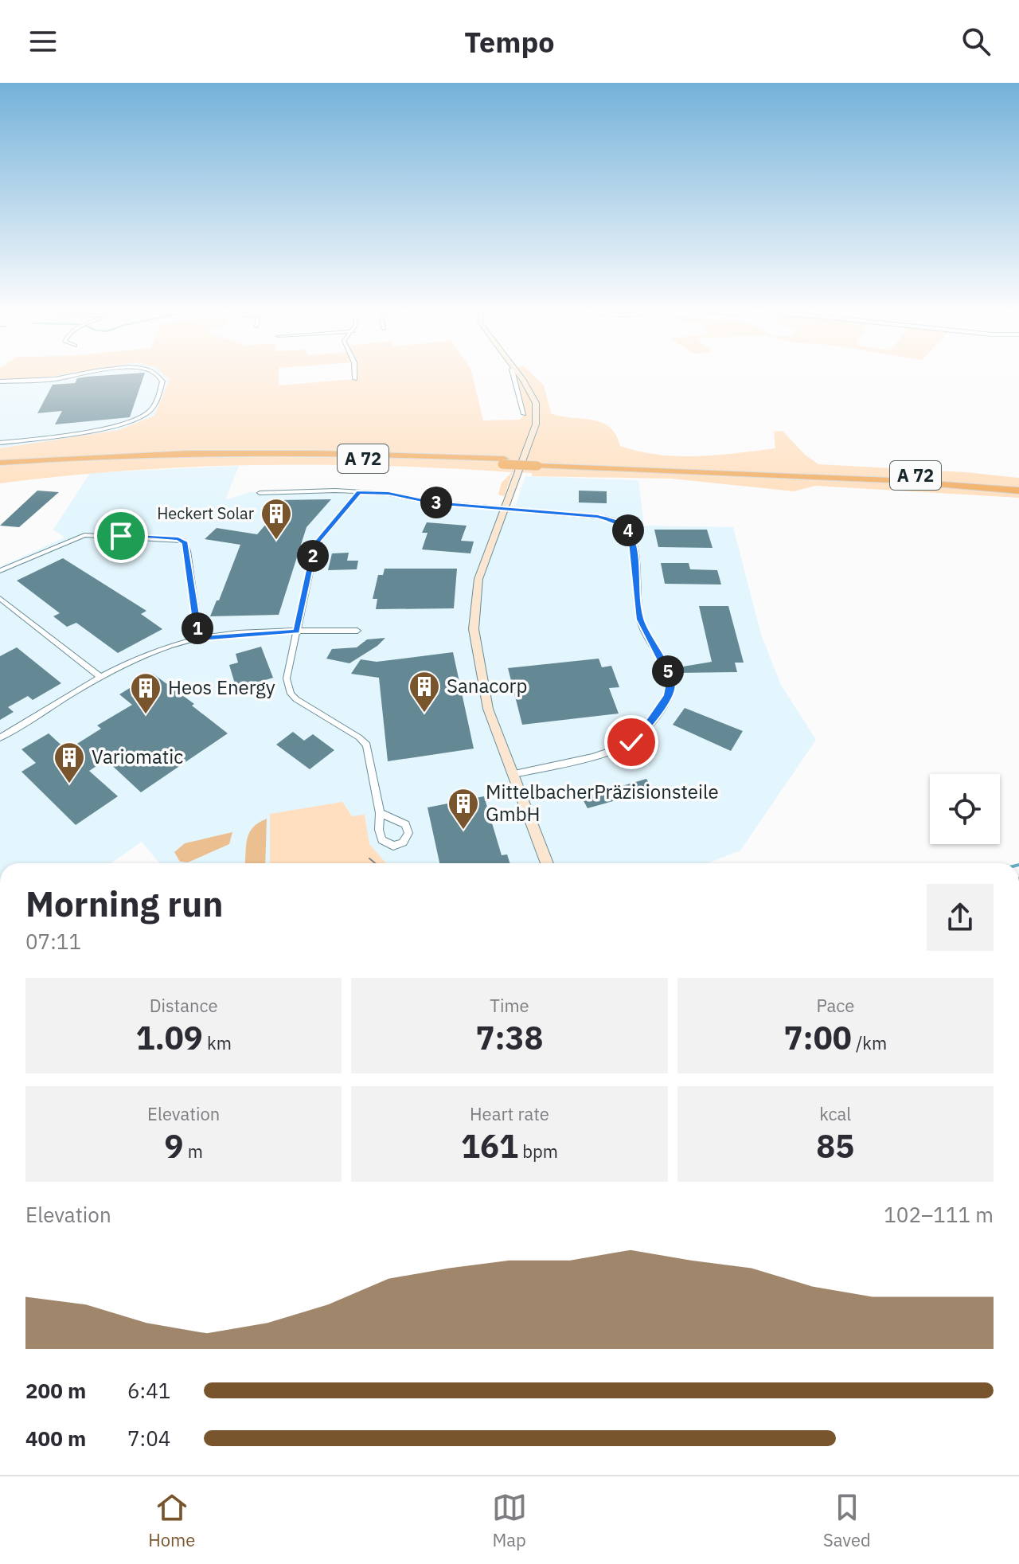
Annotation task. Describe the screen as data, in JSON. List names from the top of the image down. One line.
{"streets":{"highway":["A 72"]},"places":{"building":["Heckert Solar","Sanacorp","Heos Energy","Variomatic","MittelbacherPräzisionsteile GmbH"]},"page":{"header":"Tempo","pins":["3","4","2","1","5"],"heading":["Morning run","07:11"],"stats":[["Distance","1.09 km"],["Time","7:38"],["Pace","7:00 /km"],["Elevation","9 m"],["Heart rate","161 bpm"],["kcal","85"]],"chart":["Elevation","102–111 m"],"list":[{"name":"200 m","note":"6:41"},{"name":"400 m","note":"7:04"}],"tabs":["Home","Map","Saved"]}}
